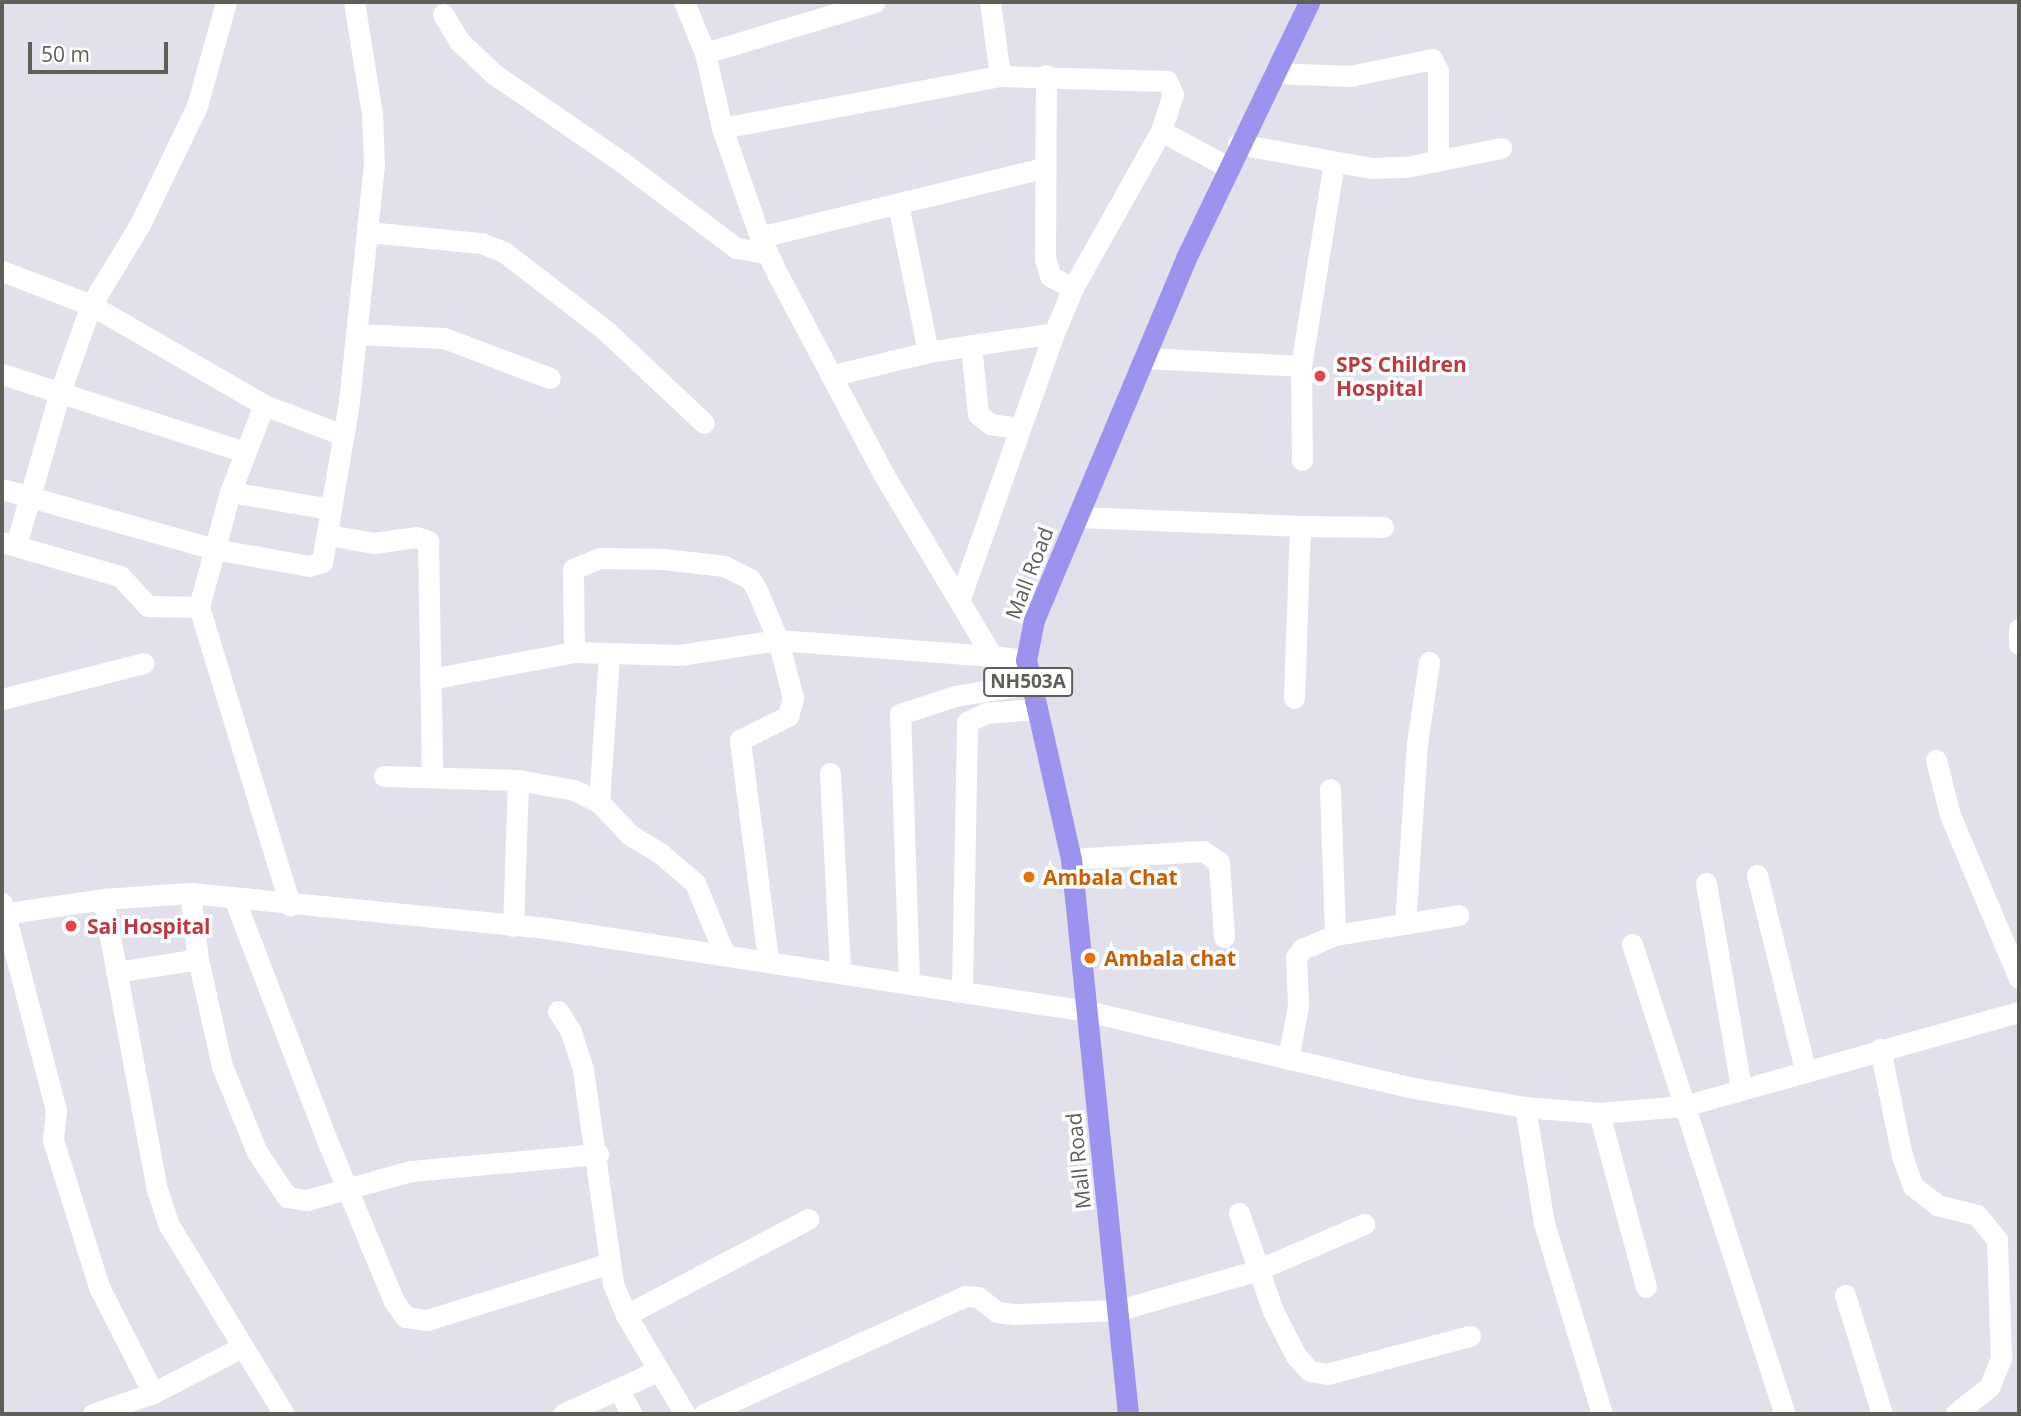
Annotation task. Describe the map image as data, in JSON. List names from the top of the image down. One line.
{"streets":{"highway":["Mall Road","NH503A"]},"places":["SPS Children Hospital","Ambala Chat","Sai Hospital","Ambala chat"],"scale_bar":"50 m"}
